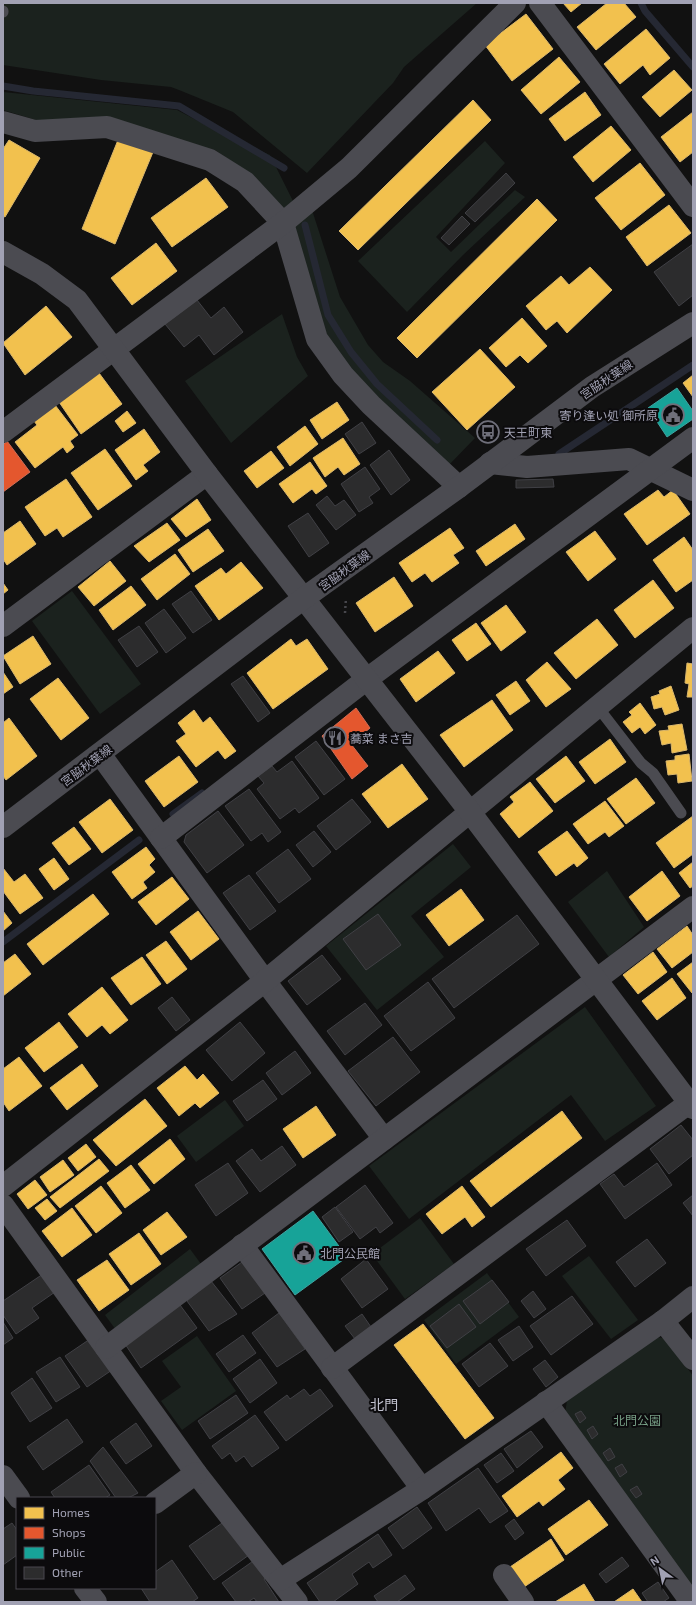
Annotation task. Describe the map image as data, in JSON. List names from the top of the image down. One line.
{"streets":{"street":["宮脇秋葉線"]},"districts":["北門"],"parks":["北門公園"],"places":{"public building":["寄り逢い処 御所原","北門公民館"],"bus stop":["天王町東"],"restaurant":["蕎菜 まさ吉"]},"legend":["Homes","Shops","Public","Other"],"north":"top left"}
